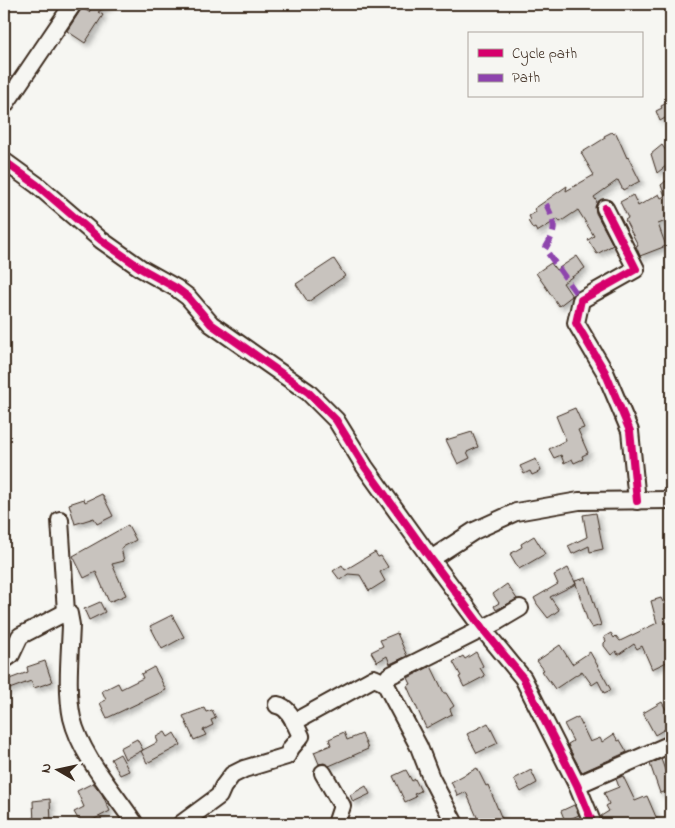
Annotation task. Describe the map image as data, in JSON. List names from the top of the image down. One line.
{"legend":["Cycle path","Path"],"north":"left"}
